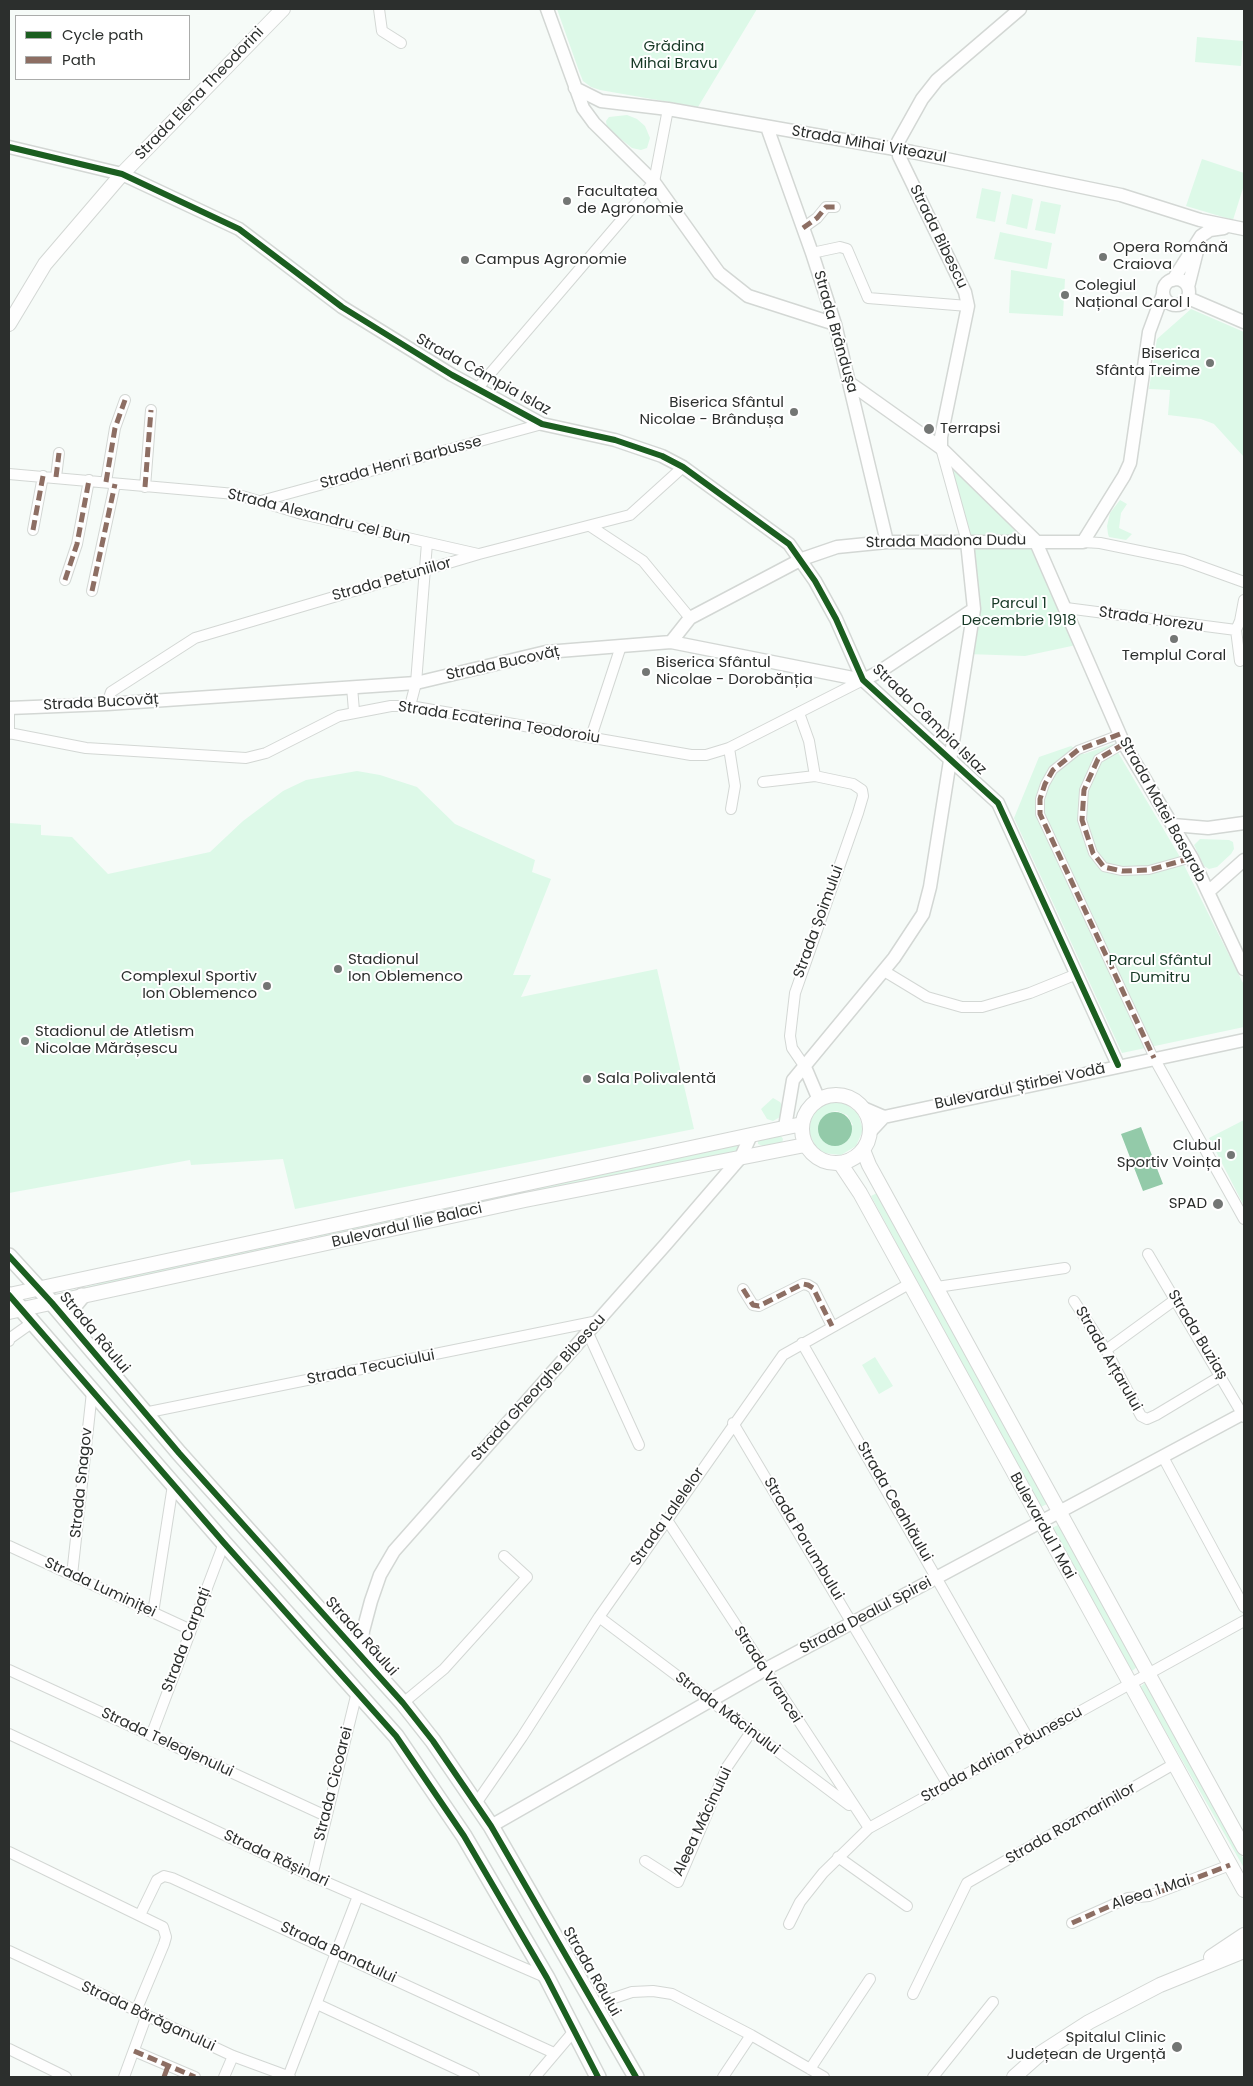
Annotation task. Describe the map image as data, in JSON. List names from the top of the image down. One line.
{"streets":{"main road":["Strada Elena Theodorini","Bulevardul Ilie Balaci","Strada Râului","Bulevardul 1 Mai"],"street":["Strada Mihai Viteazul","Strada Bibescu","Strada Brândușa","Strada Câmpia Islaz","Strada Henri Barbusse","Strada Alexandru cel Bun","Strada Madona Dudu","Strada Petuniilor","Strada Horezu","Strada Bucovăț","Strada Ecaterina Teodoroiu","Strada Matei Basarab","Strada Șoimului","Bulevardul Știrbei Vodă","Strada Buziaș","Strada Arțarului","Strada Tecuciului","Strada Gheorghe Bibescu","Strada Snagov","Strada Ceahlăului","Strada Lalelelor","Strada Porumbului","Strada Luminiței","Strada Dealul Spirei","Strada Carpați","Strada Vrancei","Strada Măcinului","Strada Teleajenului","Strada Adrian Păunescu","Strada Cicoarei","Aleea Măcinului","Strada Rozmarinilor","Strada Rășinari","Aleea 1 Mai","Strada Banatului","Strada Bărăganului"]},"crossings":[["Strada Elena Theodorini","Strada Câmpia Islaz"],["Strada Mihai Viteazul","Strada Bibescu"],["Strada Mihai Viteazul","Strada Brândușa"],["Strada Bibescu","Strada Madona Dudu"],["Strada Brândușa","Strada Madona Dudu"],["Strada Câmpia Islaz","Strada Henri Barbusse"],["Strada Câmpia Islaz","Strada Madona Dudu"],["Strada Câmpia Islaz","Strada Petuniilor"],["Strada Câmpia Islaz","Strada Bucovăț"],["Strada Câmpia Islaz","Strada Ecaterina Teodoroiu"],["Strada Câmpia Islaz","Bulevardul Știrbei Vodă"],["Strada Henri Barbusse","Strada Alexandru cel Bun"],["Strada Alexandru cel Bun","Strada Petuniilor"],["Strada Madona Dudu","Strada Bucovăț"],["Strada Madona Dudu","Strada Matei Basarab"],["Strada Petuniilor","Strada Bucovăț"],["Strada Horezu","Strada Matei Basarab"],["Strada Bucovăț","Strada Ecaterina Teodoroiu"],["Strada Șoimului","Bulevardul Ilie Balaci"],["Strada Șoimului","Bulevardul 1 Mai"],["Bulevardul Ilie Balaci","Strada Râului"],["Bulevardul Ilie Balaci","Strada Gheorghe Bibescu"],["Bulevardul Ilie Balaci","Bulevardul 1 Mai"],["Strada Râului","Strada Tecuciului"],["Strada Râului","Strada Gheorghe Bibescu"],["Strada Râului","Strada Lalelelor"],["Strada Râului","Strada Dealul Spirei"],["Strada Buziaș","Strada Arțarului"],["Strada Buziaș","Strada Dealul Spirei"],["Strada Tecuciului","Strada Gheorghe Bibescu"],["Strada Snagov","Strada Luminiței"],["Strada Ceahlăului","Strada Lalelelor"],["Strada Ceahlăului","Strada Dealul Spirei"],["Strada Ceahlăului","Strada Adrian Păunescu"],["Strada Lalelelor","Bulevardul 1 Mai"],["Strada Lalelelor","Strada Porumbului"],["Strada Lalelelor","Strada Vrancei"],["Strada Lalelelor","Strada Măcinului"],["Bulevardul 1 Mai","Strada Dealul Spirei"],["Bulevardul 1 Mai","Strada Adrian Păunescu"],["Bulevardul 1 Mai","Strada Rozmarinilor"],["Bulevardul 1 Mai","Aleea 1 Mai"],["Strada Porumbului","Strada Dealul Spirei"],["Strada Porumbului","Strada Adrian Păunescu"],["Strada Luminiței","Strada Carpați"],["Strada Dealul Spirei","Strada Vrancei"],["Strada Dealul Spirei","Strada Măcinului"],["Strada Carpați","Strada Teleajenului"],["Strada Vrancei","Strada Măcinului"],["Strada Vrancei","Strada Adrian Păunescu"],["Strada Măcinului","Aleea Măcinului"],["Strada Teleajenului","Strada Cicoarei"],["Strada Cicoarei","Strada Rășinari"]],"parks":["Grădina Mihai Bravu","Parcul 1 Decembrie 1918","Parcul Sfântul Dumitru"],"places":["Facultatea de Agronomie","Opera Română Craiova","Campus Agronomie","Colegiul Național Carol I","Biserica Sfânta Treime","Biserica Sfântul Nicolae - Brândușa","Terrapsi","Templul Coral","Biserica Sfântul Nicolae - Dorobănția","Stadionul Ion Oblemenco","Complexul Sportiv Ion Oblemenco","Stadionul de Atletism Nicolae Mărășescu","Sala Polivalentă","Clubul Sportiv Voința","SPAD","Spitalul Clinic Județean de Urgență"],"legend":["Cycle path","Path"]}
